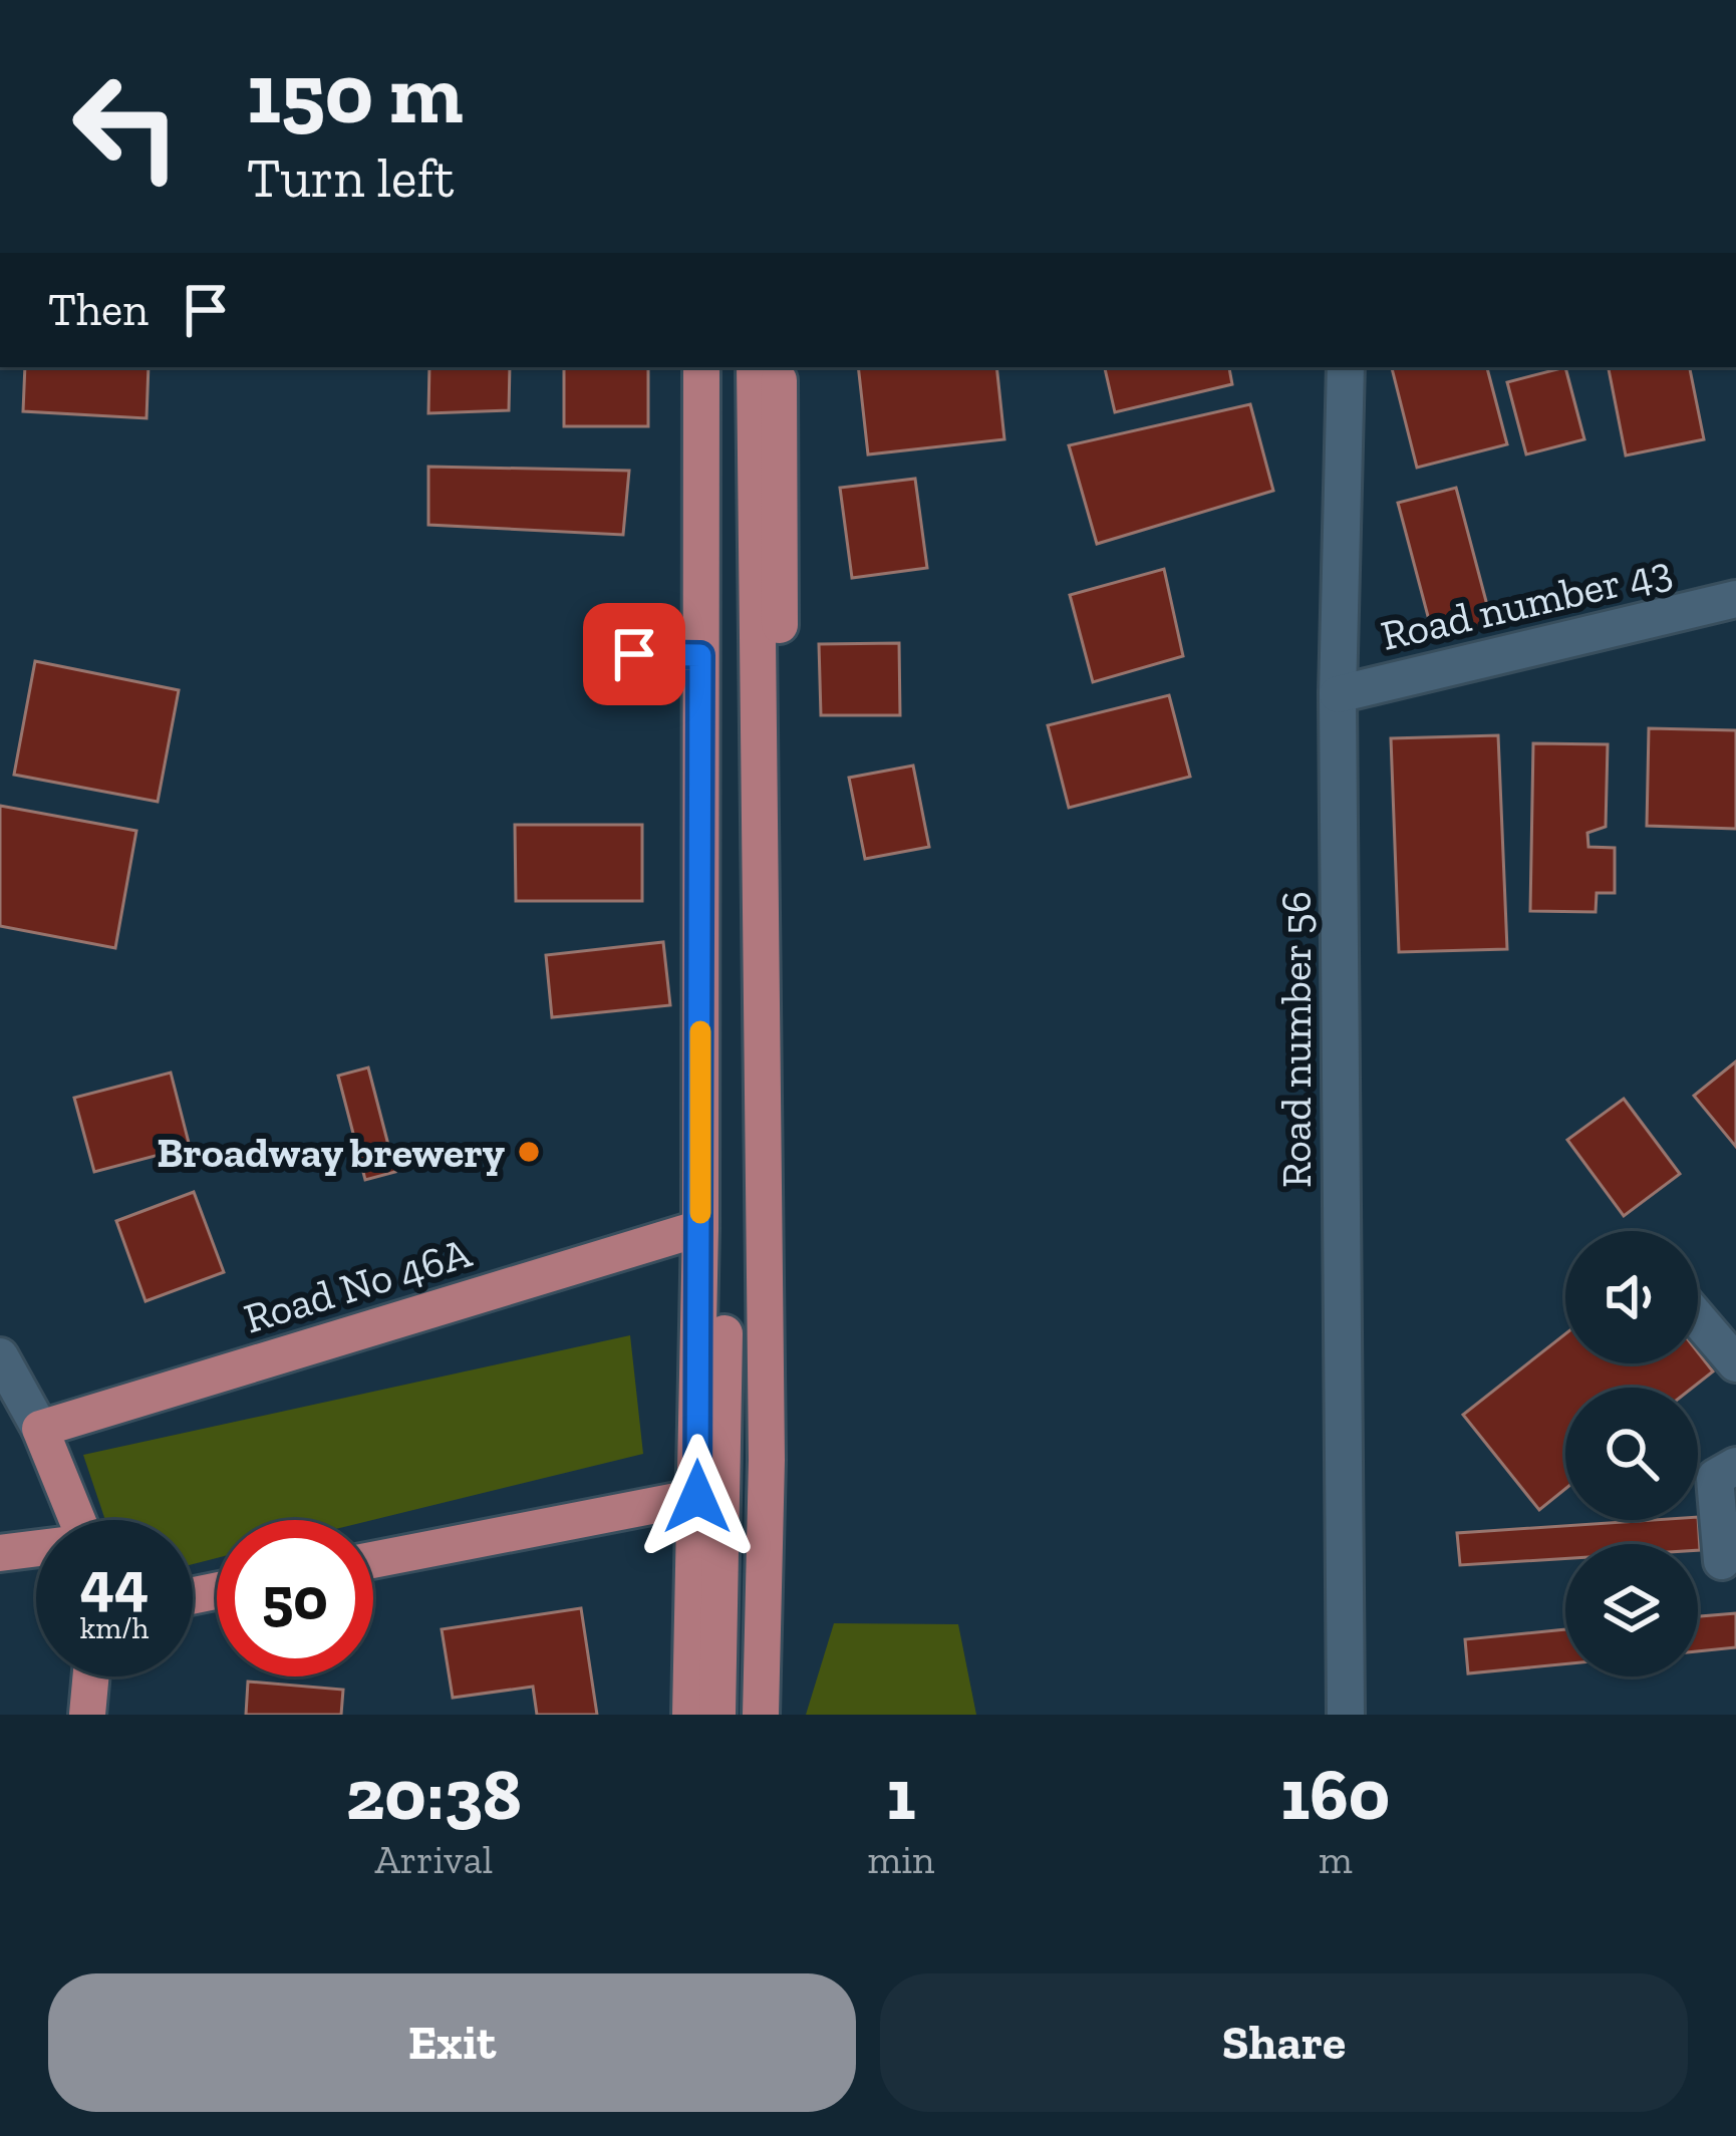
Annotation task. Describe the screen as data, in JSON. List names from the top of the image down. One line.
{"streets":{"main road":["Road No 46A"],"street":["Road number 43","Road number 56"]},"crossings":[["Road number 43","Road number 56"]],"places":["Broadway brewery"],"page":{"turn":["150 m","Turn left"],"then":"Then","speed":"44 km/h","limit":"50","eta":["20:38","Arrival","1","min","160","m"],"buttons":["Exit","Share"]}}
